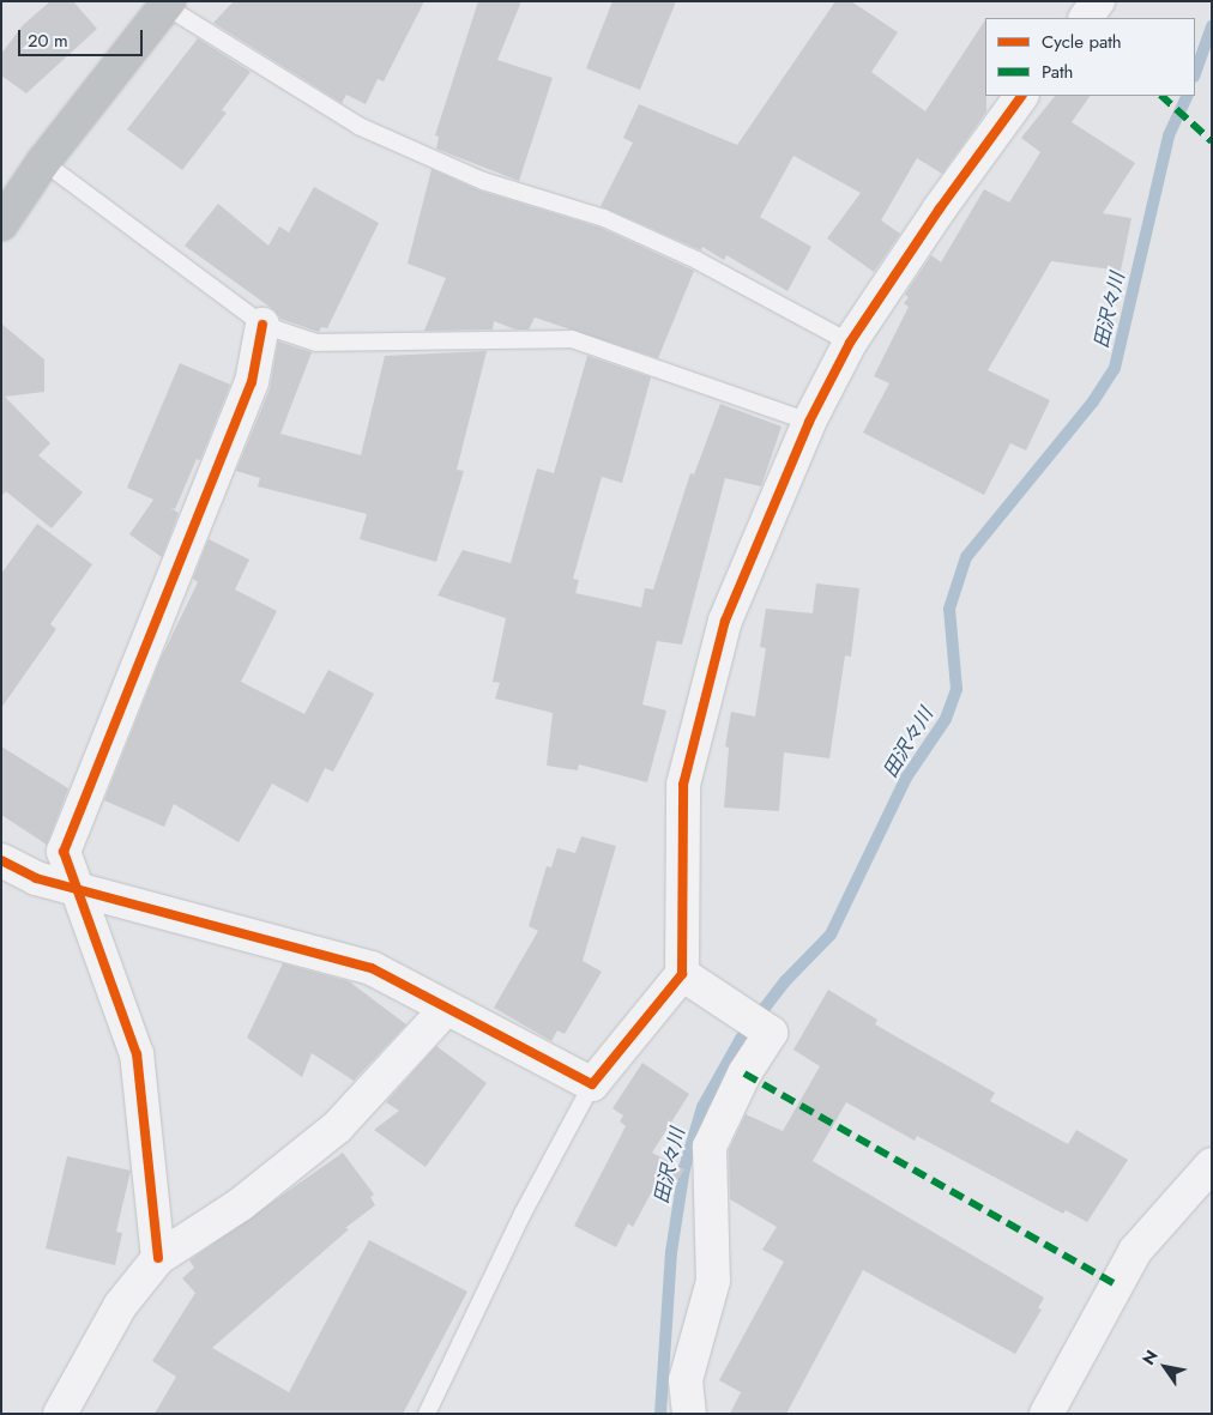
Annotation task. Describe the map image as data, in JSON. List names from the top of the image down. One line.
{"water":["田沢々川"],"legend":["Cycle path","Path"],"scale_bar":"20 m","north":"top left"}
